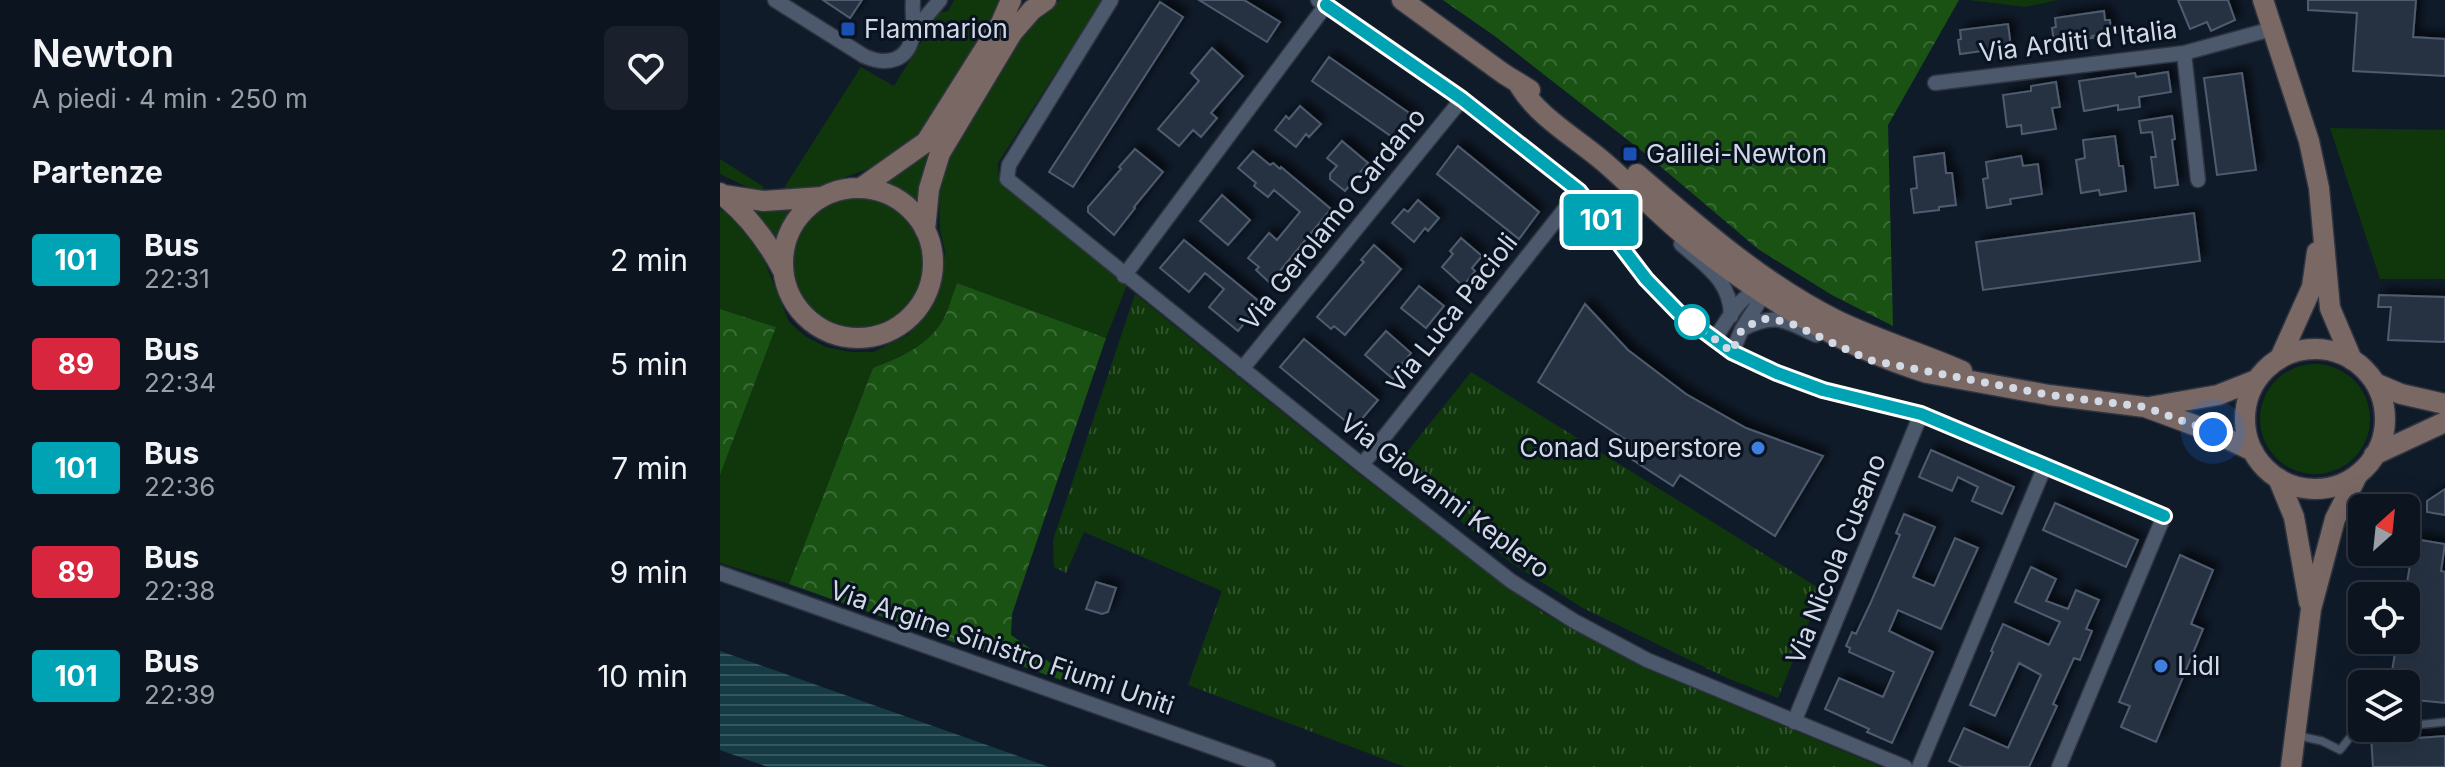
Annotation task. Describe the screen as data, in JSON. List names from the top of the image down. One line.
{"streets":{"street":["Via Arditi d'Italia","Via Gerolamo Cardano","Via Luca Pacioli","Via Giovanni Keplero","Via Nicola Cusano","Via Argine Sinistro Fiumi Uniti"]},"crossings":[["Via Gerolamo Cardano","Via Giovanni Keplero"],["Via Luca Pacioli","Via Giovanni Keplero"],["Via Giovanni Keplero","Via Nicola Cusano"]],"places":{"transit":["Flammarion","Galilei-Newton"],"other":["Conad Superstore","Lidl"]},"lines":["bus line 101"],"north":"top right","page":{"heading":[["Newton","A piedi · 4 min · 250 m"],"Partenze"],"on_map":"101","list":[{"mark":"101","name":"Bus","note":"22:31","value":"2 min"},{"mark":"89","name":"Bus","note":"22:34","value":"5 min"},{"mark":"101","name":"Bus","note":"22:36","value":"7 min"},{"mark":"89","name":"Bus","note":"22:38","value":"9 min"},{"mark":"101","name":"Bus","note":"22:39","value":"10 min"}]}}
